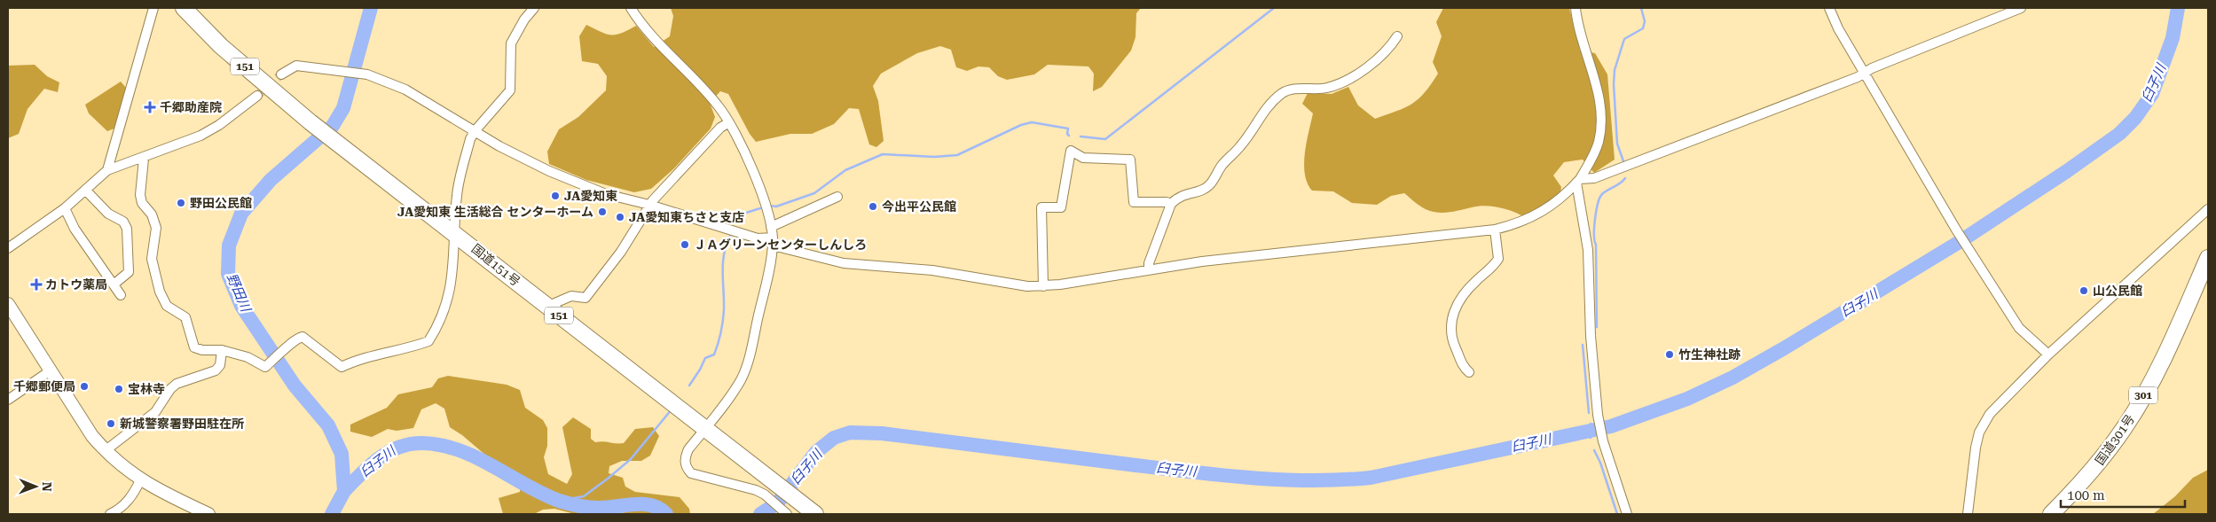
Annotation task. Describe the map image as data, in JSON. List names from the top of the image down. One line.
{"streets":{"highway":["151","国道151号","301","国道301号"]},"water":["臼子川","野田川"],"places":{"health":["千郷助産院","カトウ薬局"],"other":["JA愛知東","野田公民館","今出平公民館","JA愛知東 生活総合 センターホーム","JA愛知東ちさと支店","ＪＡグリーンセンターしんしろ","山公民館","竹生神社跡","千郷郵便局","宝林寺","新城警察署野田駐在所"]},"scale_bar":"100 m","north":"right"}
